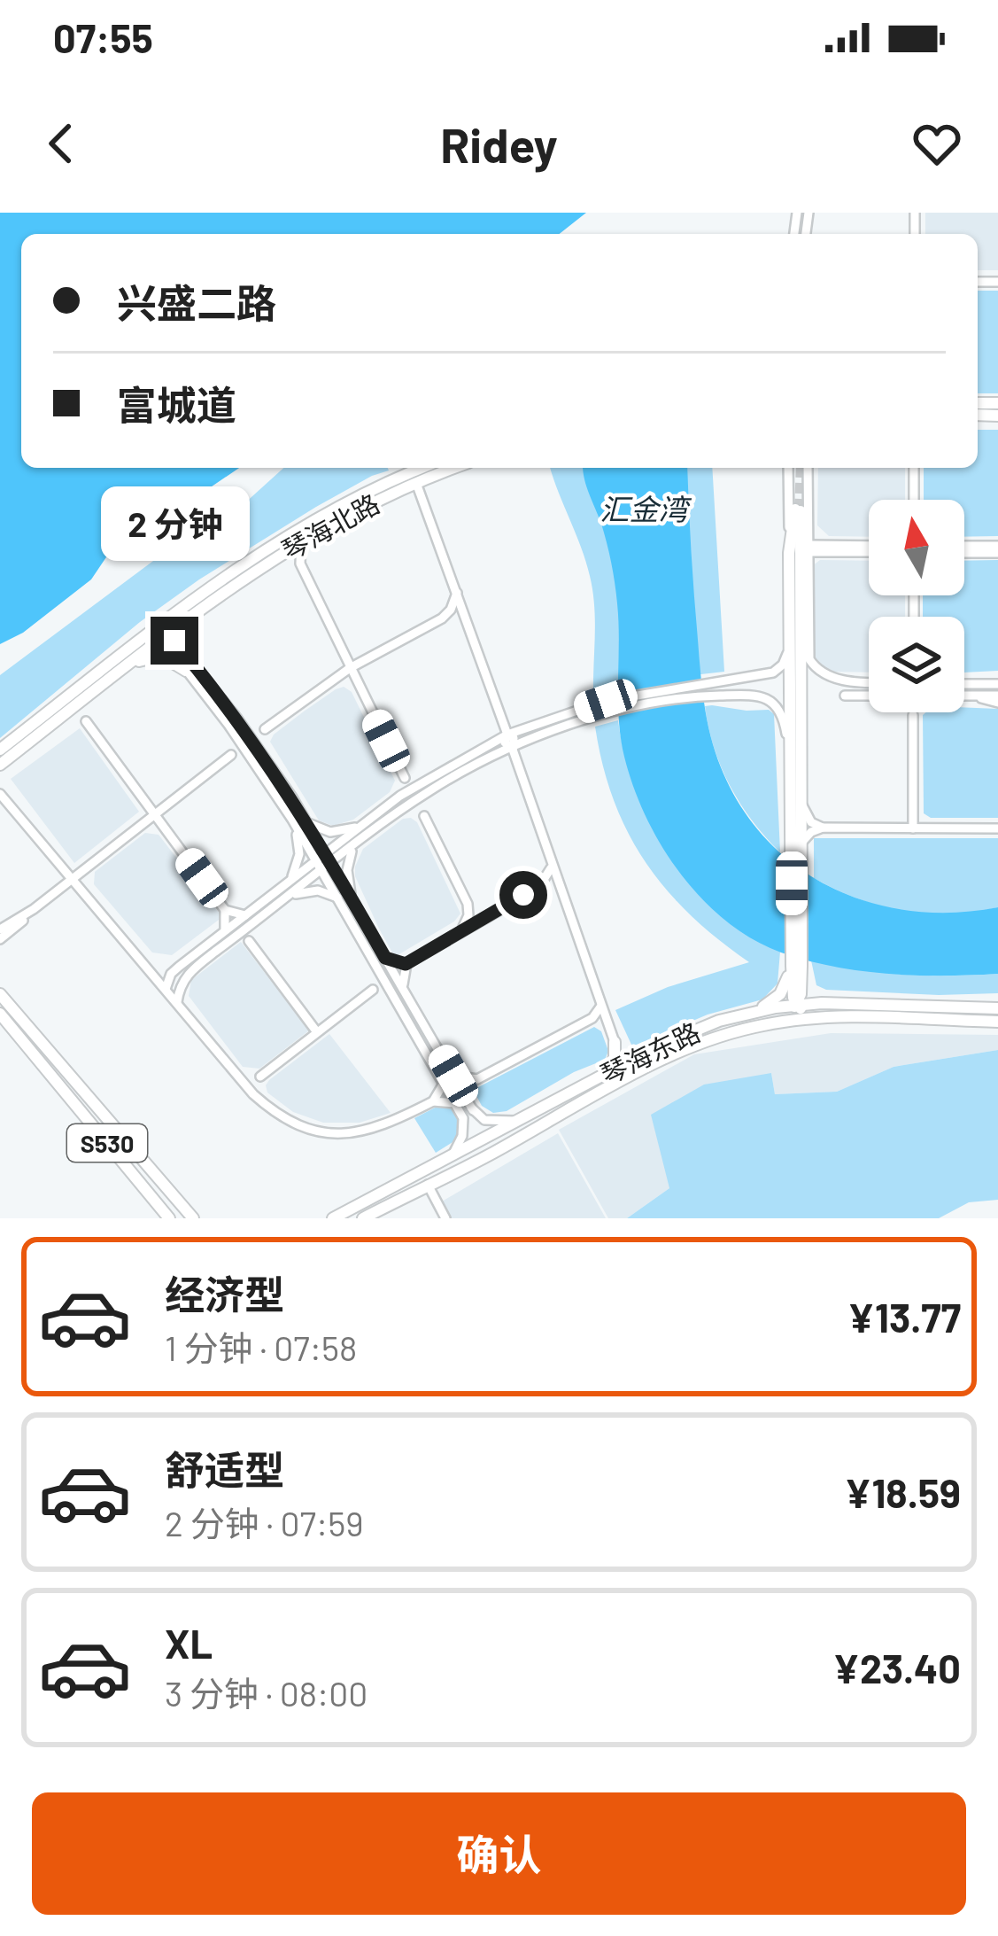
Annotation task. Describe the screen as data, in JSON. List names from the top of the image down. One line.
{"streets":{"main road":["琴海北路","琴海东路","S530"]},"water":["汇金湾"],"north":"top","page":{"status":"07:55","header":"Ridey","banner":["兴盛二路","富城道"],"bubble":"2 分钟","list":[{"name":"经济型","note":"1 分钟 · 07:58","value":"¥13.77"},{"name":"舒适型","note":"2 分钟 · 07:59","value":"¥18.59"},{"name":"XL","note":"3 分钟 · 08:00","value":"¥23.40"}],"buttons":"确认"}}
